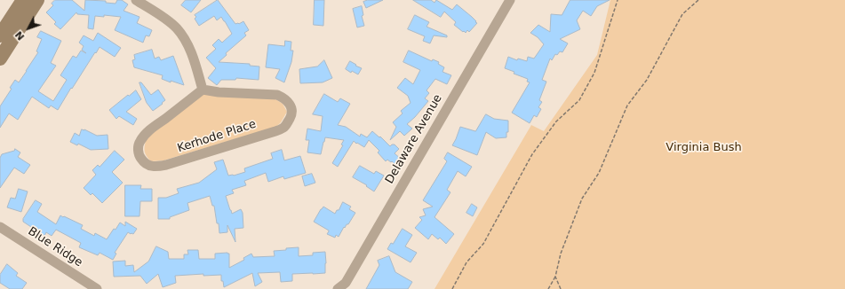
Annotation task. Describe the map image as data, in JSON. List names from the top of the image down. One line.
{"streets":{"street":["Kerhode Place","Delaware Avenue","Blue Ridge"]},"parks":["Virginia Bush"],"north":"bottom left"}
